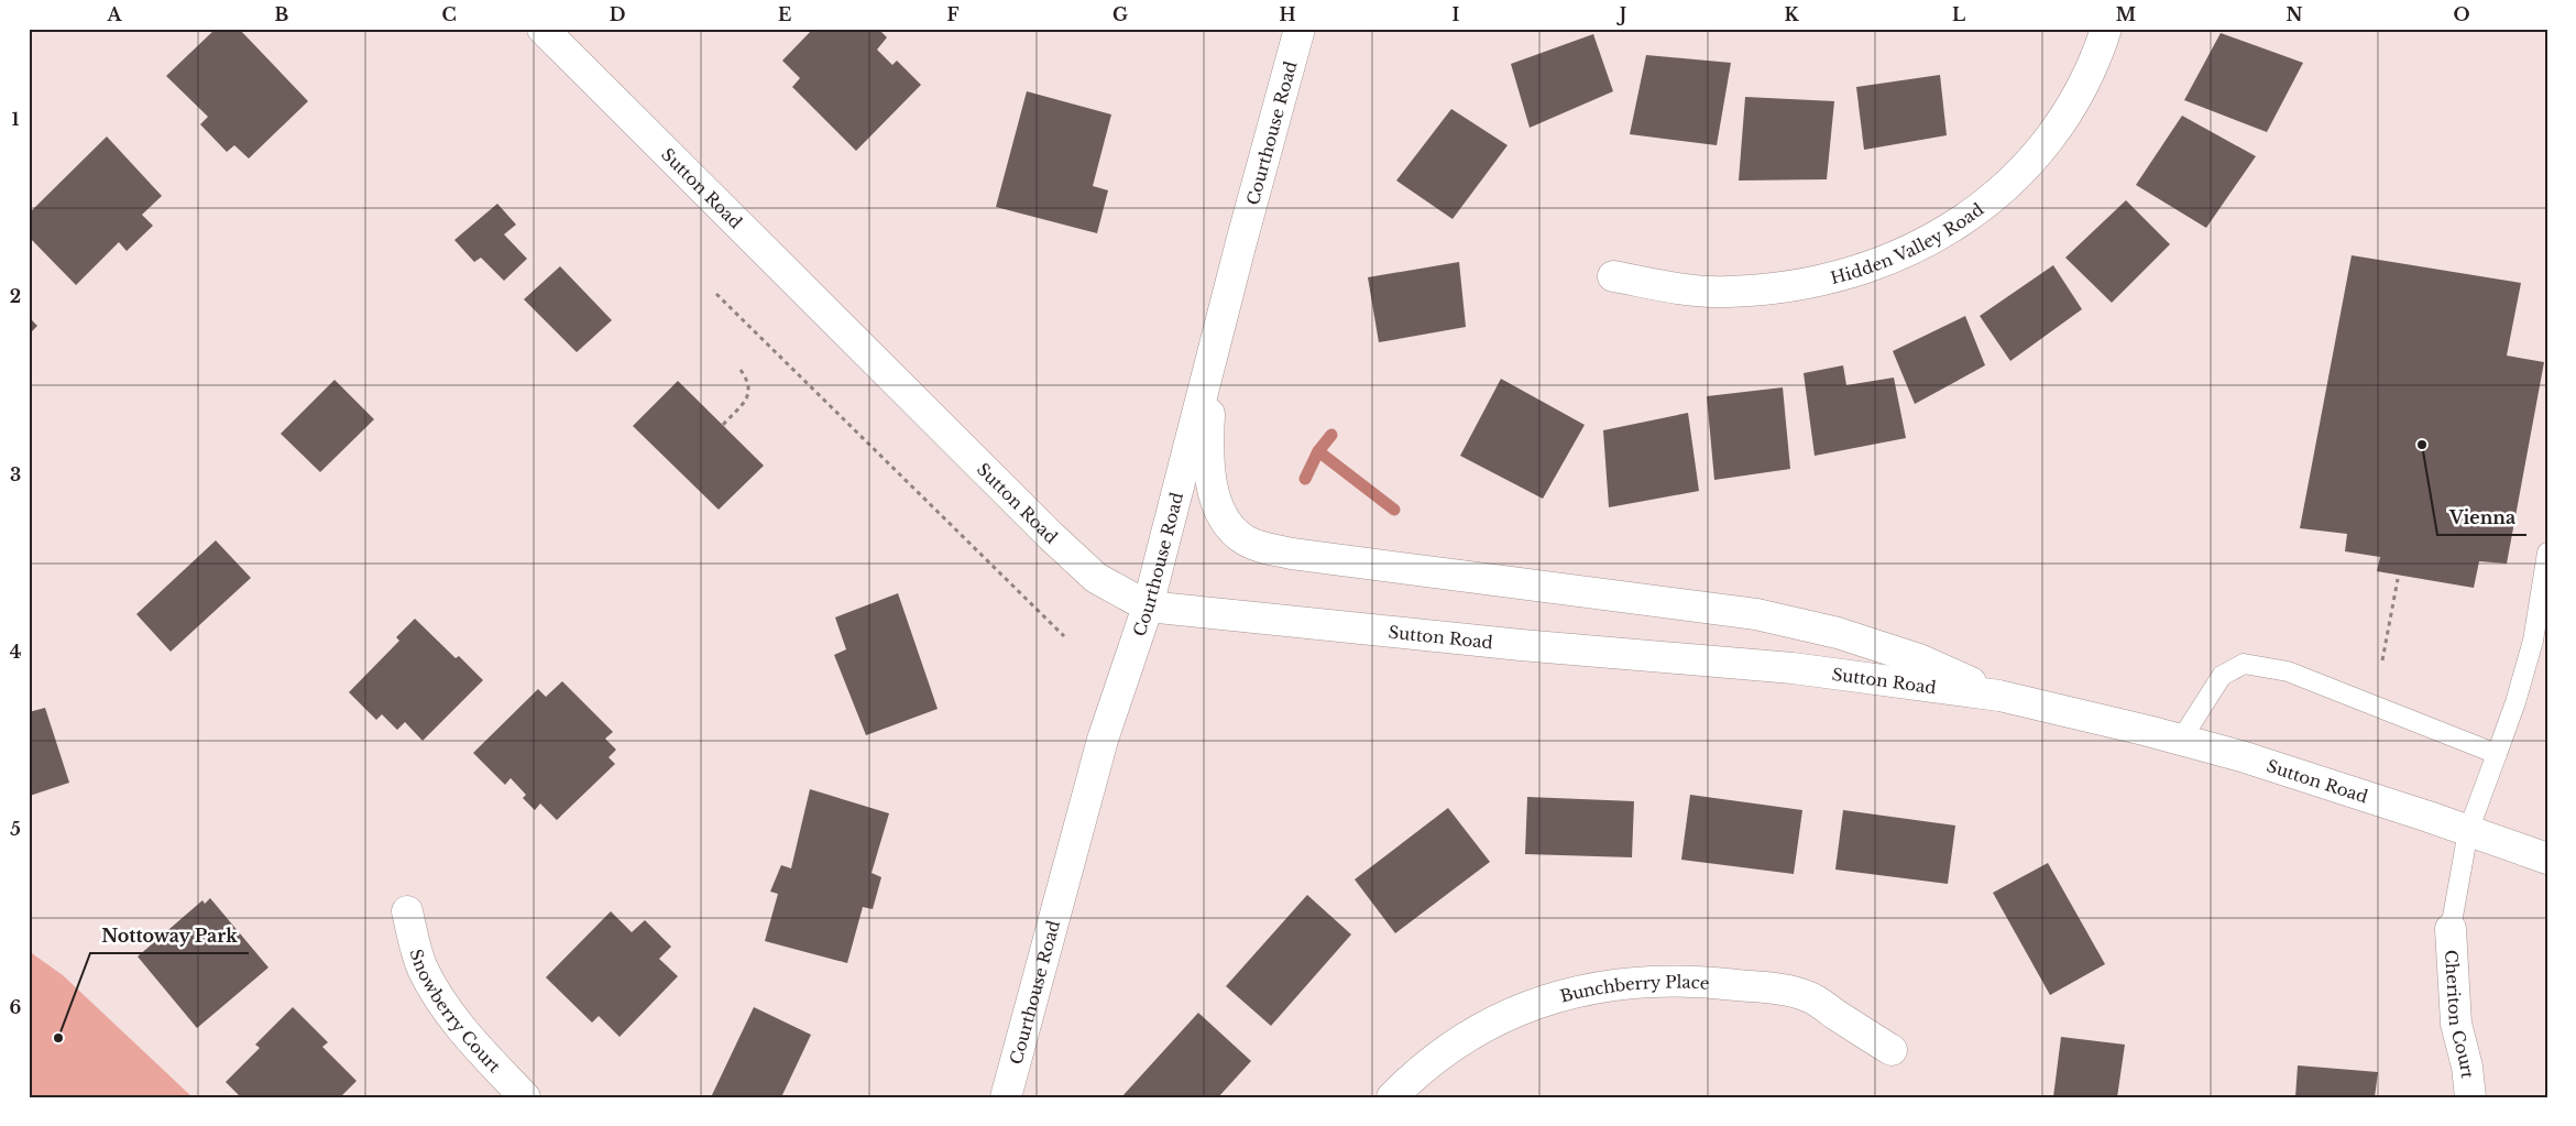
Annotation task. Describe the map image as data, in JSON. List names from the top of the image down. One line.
{"streets":{"street":["Courthouse Road","Sutton Road","Hidden Valley Road","Bunchberry Place","Snowberry Court","Cheriton Court"]},"crossings":[["Courthouse Road","Sutton Road"]],"places":["Vienna","Nottoway Park"],"grid":{"columns":["A","B","C","D","E","F","G","H","I","J","K","L","M","N","O"],"rows":["1","2","3","4","5","6"]}}
